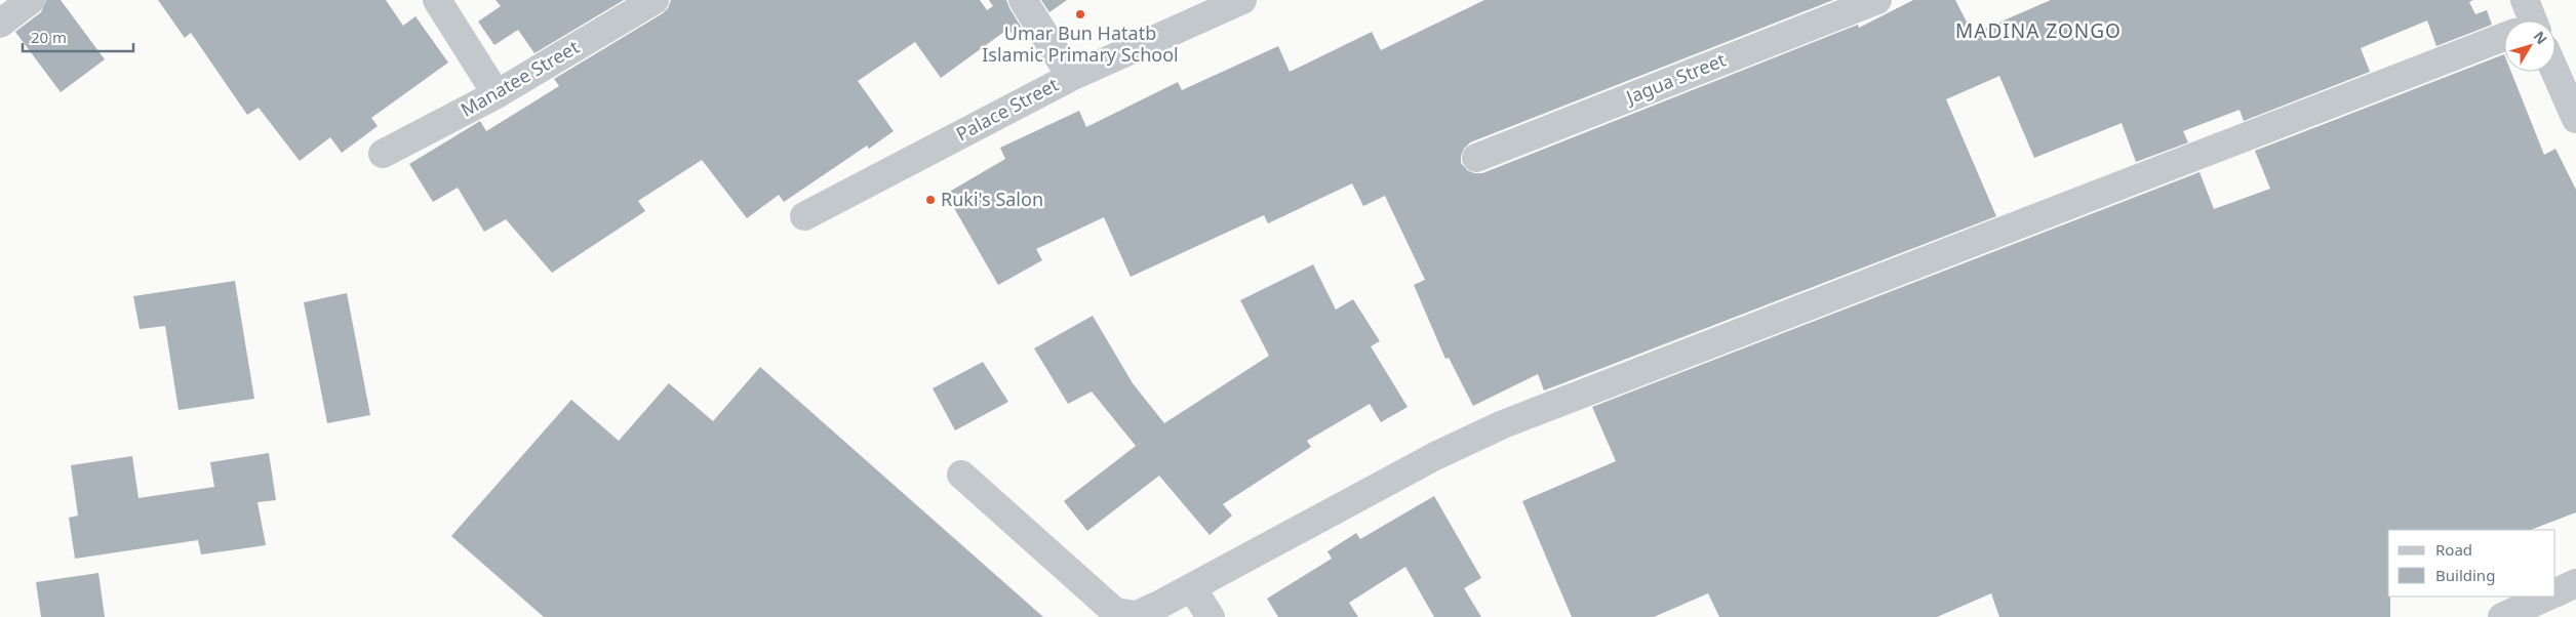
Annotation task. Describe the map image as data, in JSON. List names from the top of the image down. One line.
{"streets":{"street":["Manatee Street","Jagua Street","Palace Street"]},"districts":["MADINA ZONGO"],"places":["Umar Bun Hatatb Islamic Primary School","Ruki's Salon"],"legend":["Road","Building"],"scale_bar":"20 m","north":"top right"}
